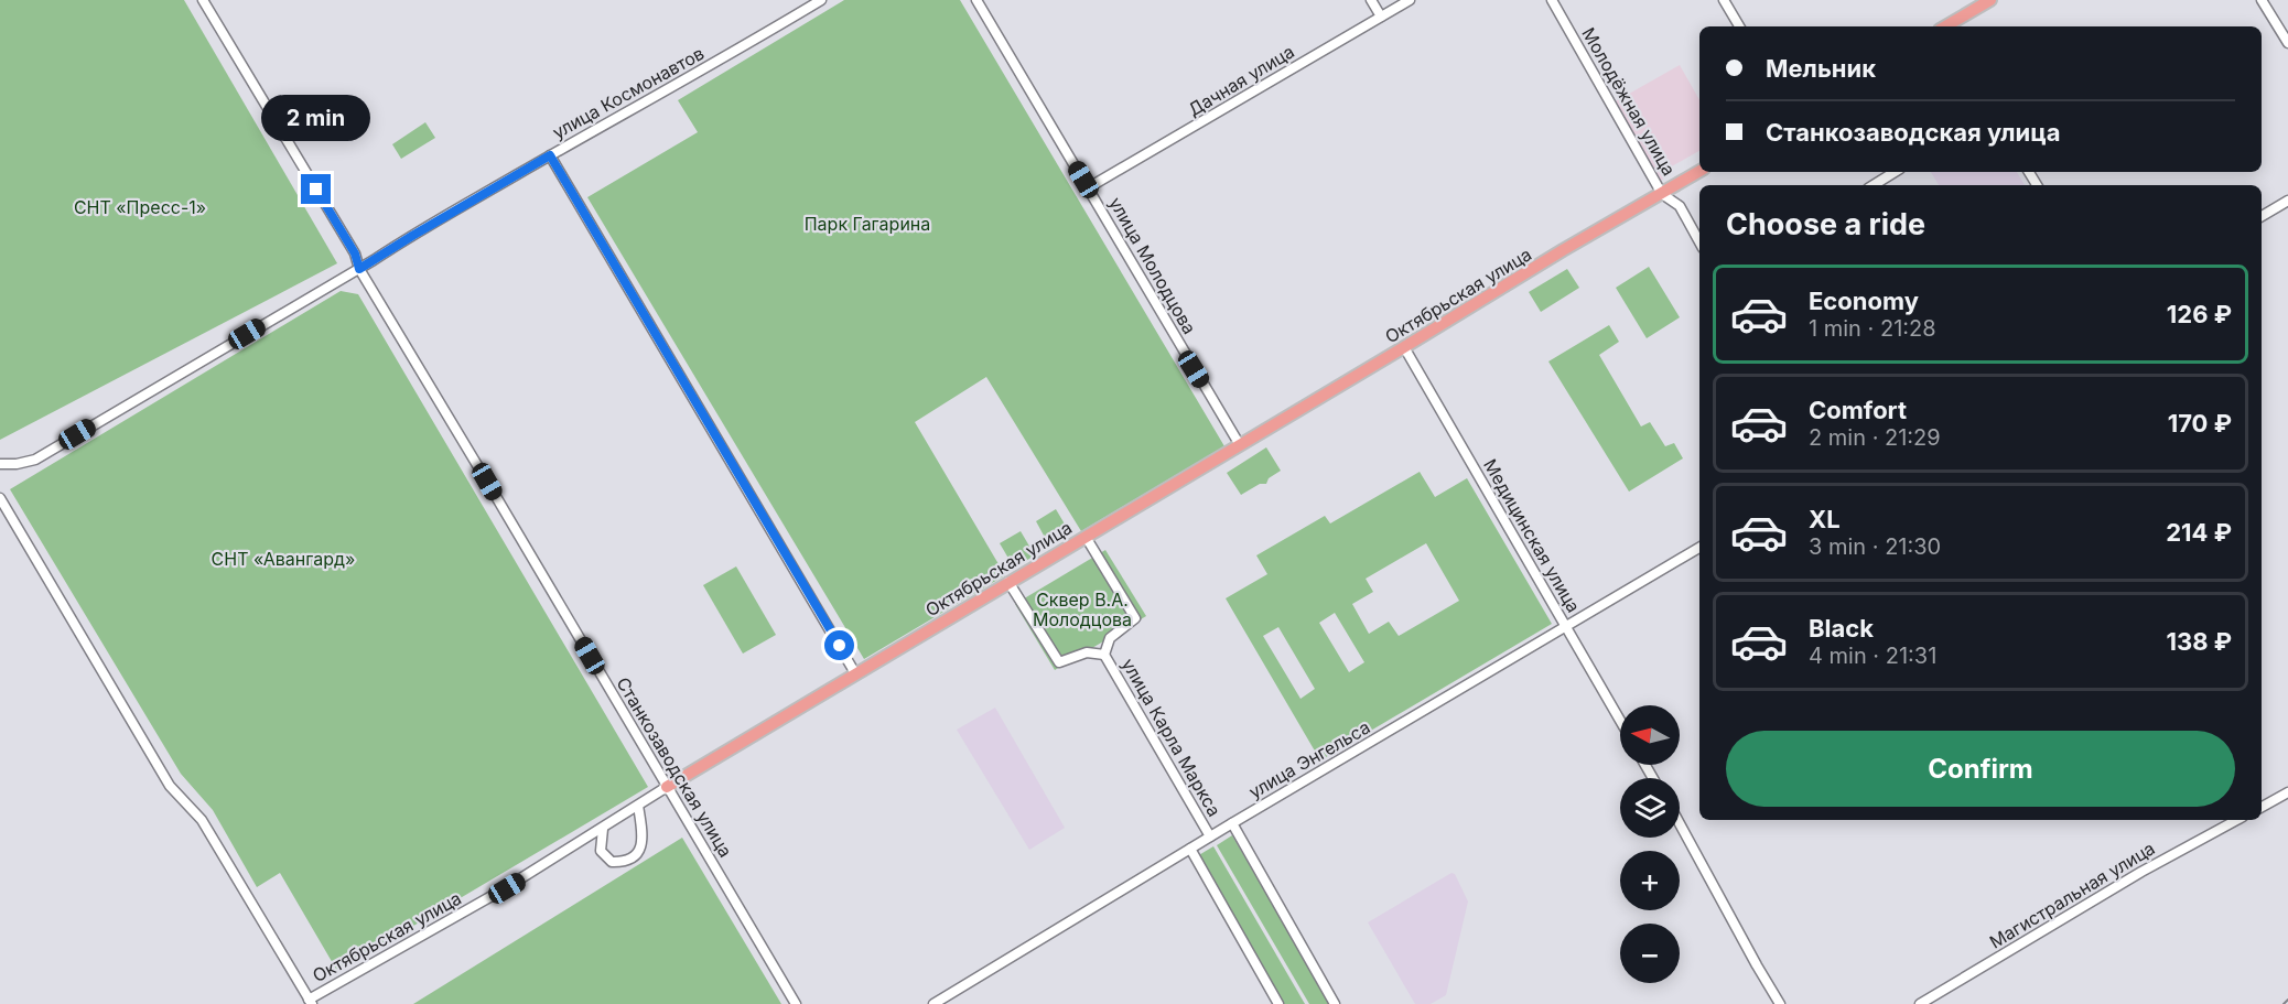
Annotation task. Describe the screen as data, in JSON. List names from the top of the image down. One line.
{"streets":{"main road":["Октябрьская улица"],"street":["Дачная улица","улица Космонавтов","Молодёжная улица","улица Молодцова","Медицинская улица","улица Карла Маркса","улица Энгельса","Станкозаводская улица","Магистральная улица"]},"crossings":[["Дачная улица","улица Молодцова"],["улица Космонавтов","Станкозаводская улица"],["Молодёжная улица","Октябрьская улица"],["улица Молодцова","Октябрьская улица"],["Октябрьская улица","Медицинская улица"],["Октябрьская улица","улица Карла Маркса"],["Октябрьская улица","Станкозаводская улица"],["Медицинская улица","улица Энгельса"],["улица Карла Маркса","улица Энгельса"]],"parks":["СНТ «Пресс-1»","Парк Гагарина","СНТ «Авангард»","Сквер В.А. Молодцова"],"north":"left","page":{"banner":["Мельник","Станкозаводская улица"],"bubble":"2 min","heading":"Choose a ride","list":[{"name":"Economy","note":"1 min · 21:28","value":"126 ₽"},{"name":"Comfort","note":"2 min · 21:29","value":"170 ₽"},{"name":"XL","note":"3 min · 21:30","value":"214 ₽"},{"name":"Black","note":"4 min · 21:31","value":"138 ₽"}],"map_buttons":["+","−"],"buttons":"Confirm"}}
